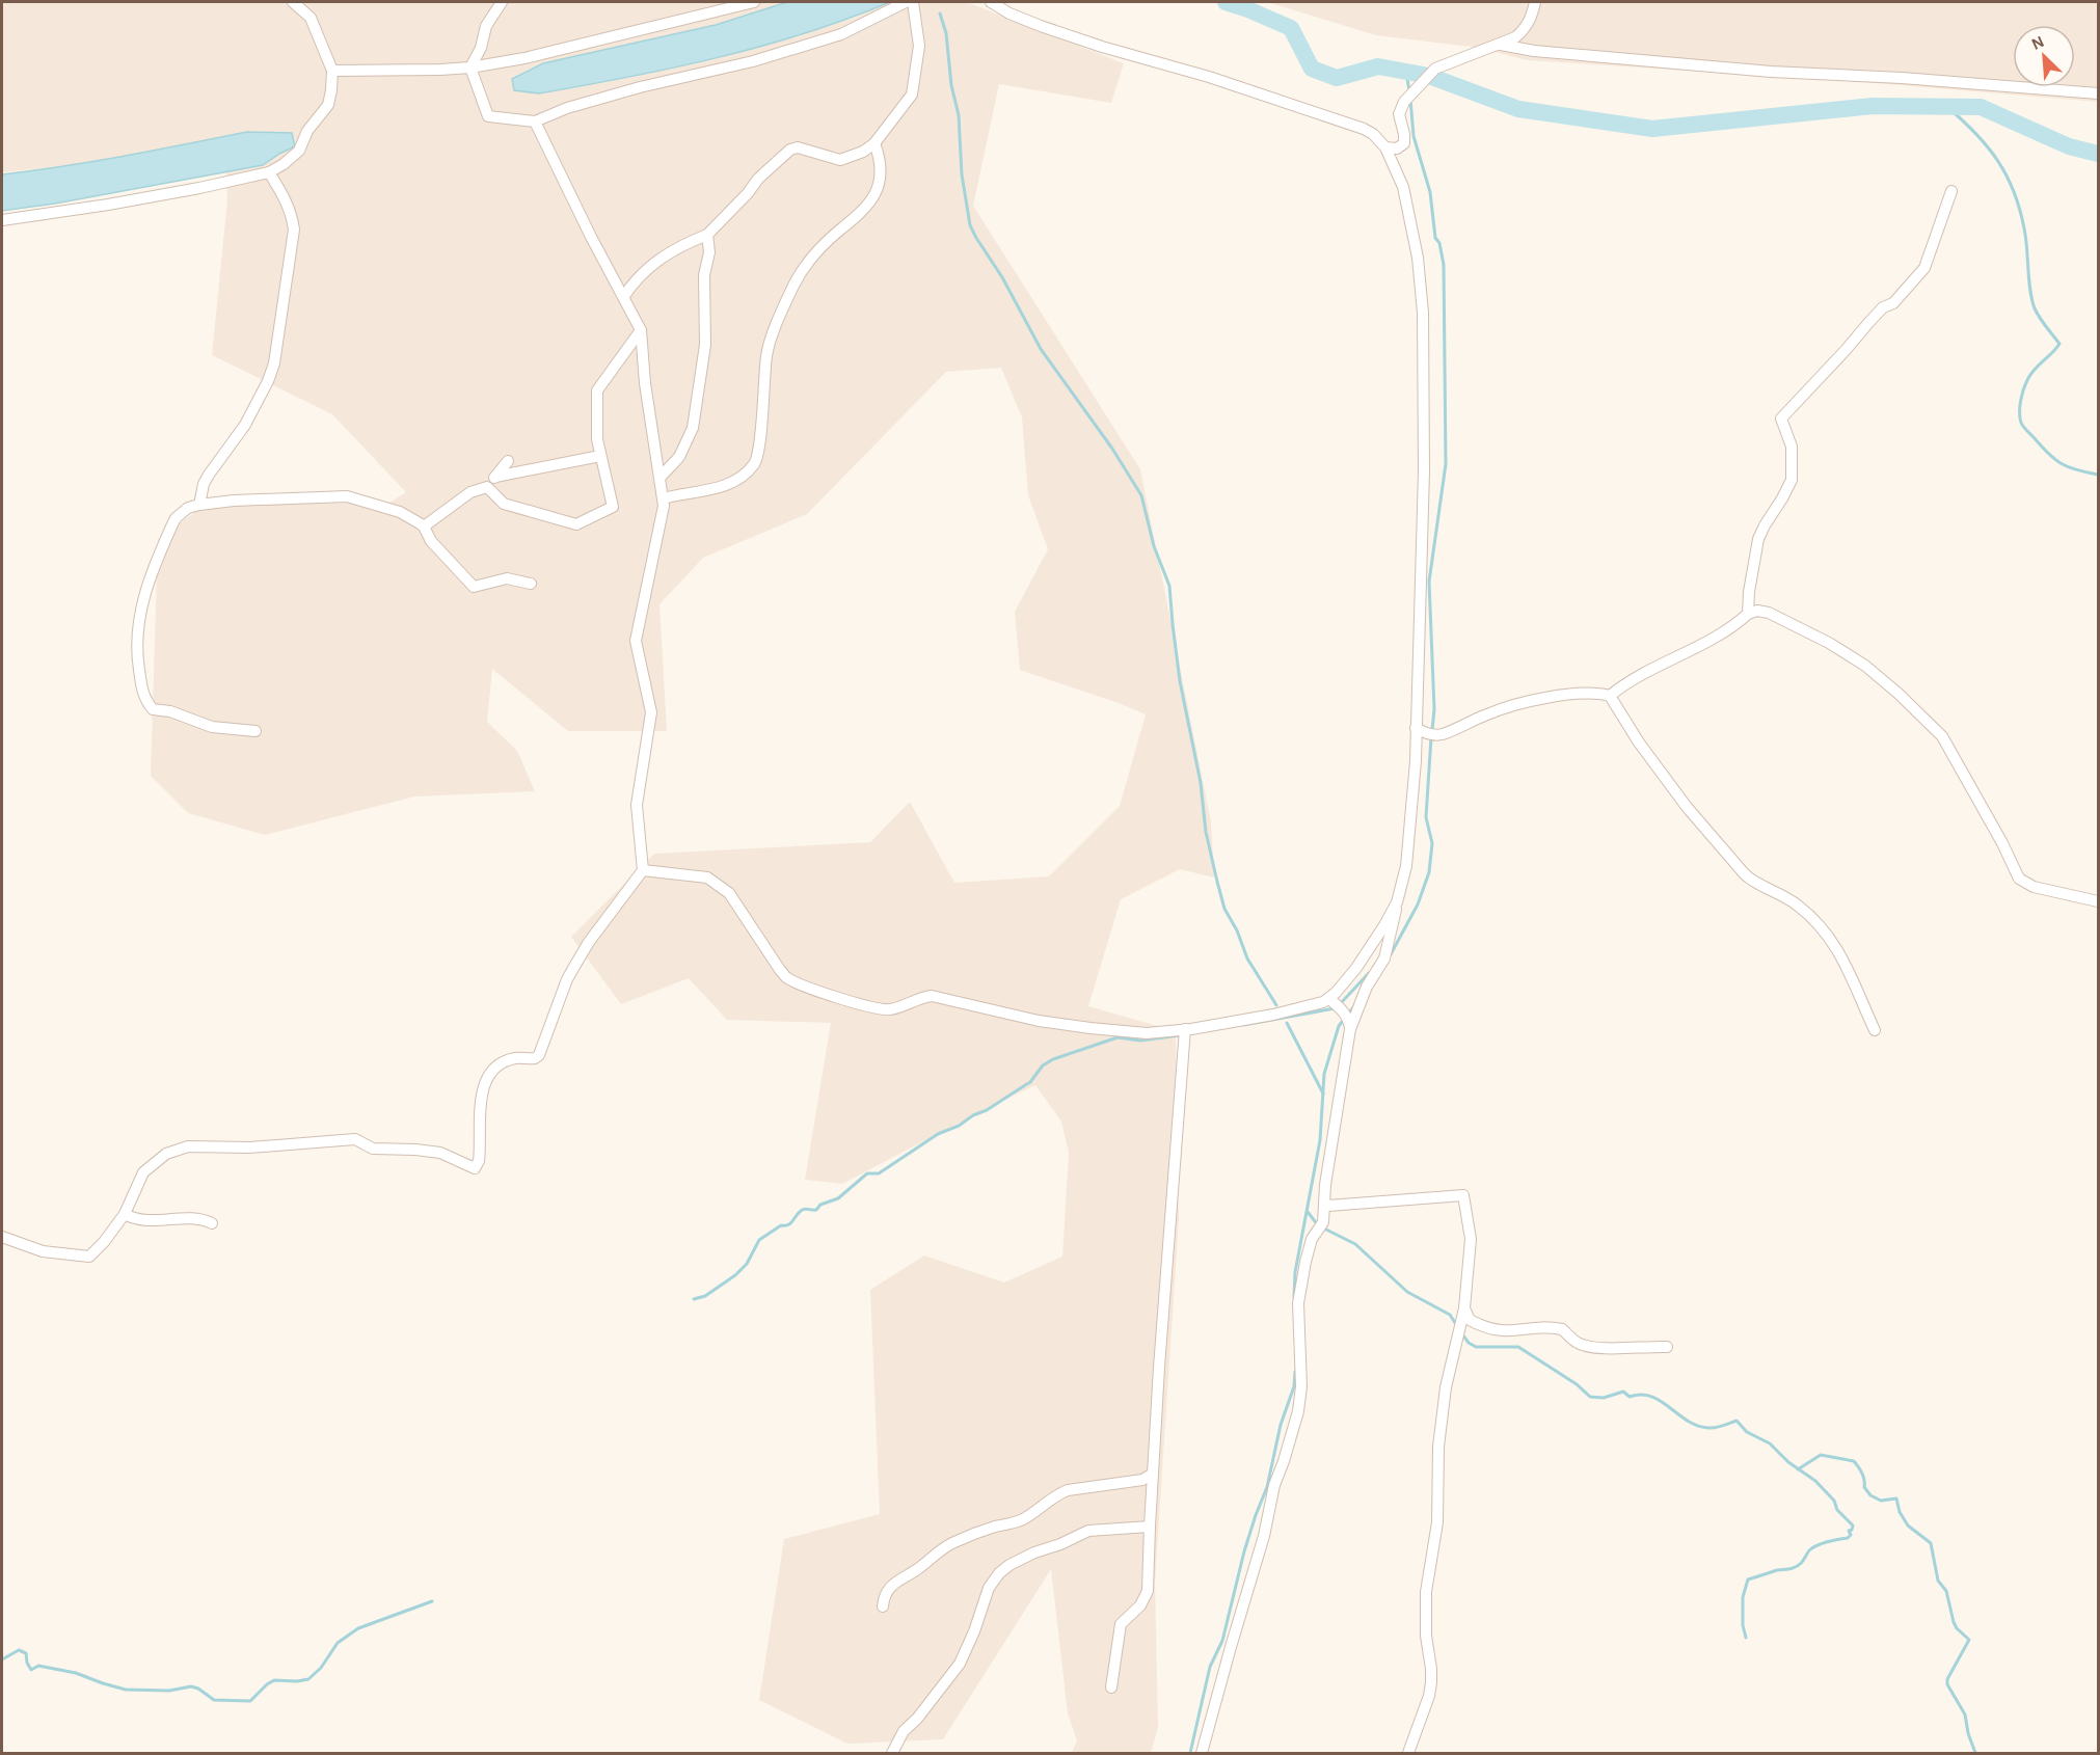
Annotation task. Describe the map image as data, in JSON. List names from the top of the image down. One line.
{"north":"top left"}
